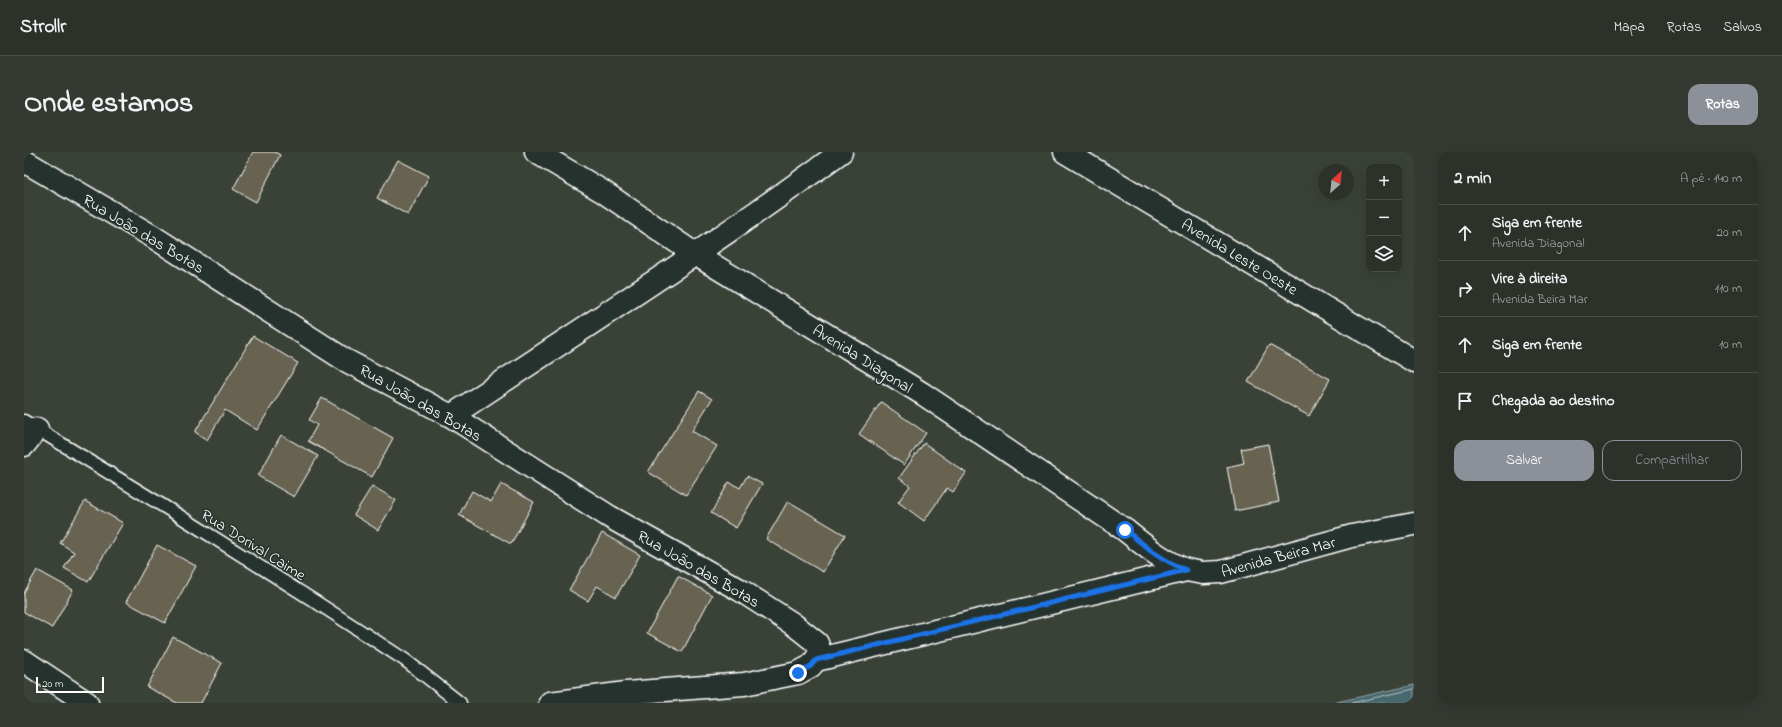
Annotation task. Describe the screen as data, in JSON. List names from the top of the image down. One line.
{"streets":{"street":["Rua João das Botas","Avenida Leste Oeste","Avenida Diagonal","Avenida Beira Mar"],"lane":["Rua Dorival Caime"]},"crossings":[["Rua João das Botas","Avenida Beira Mar"],["Avenida Diagonal","Avenida Beira Mar"]],"scale_bar":"20 m","north":"top right","page":{"header":"Strollr","nav":["Mapa","Rotas","Salvos"],"title":"Onde estamos","buttons":["Rotas",["Salvar","Compartilhar"]],"heading":["2 min","A pé · 140 m"],"map_buttons":["+","−"],"list":[["Siga em frente","Avenida Diagonal","20 m"],["Vire à direita","Avenida Beira Mar","110 m"],["Siga em frente","10 m"],"Chegada ao destino"],"scale":"20 m"}}
